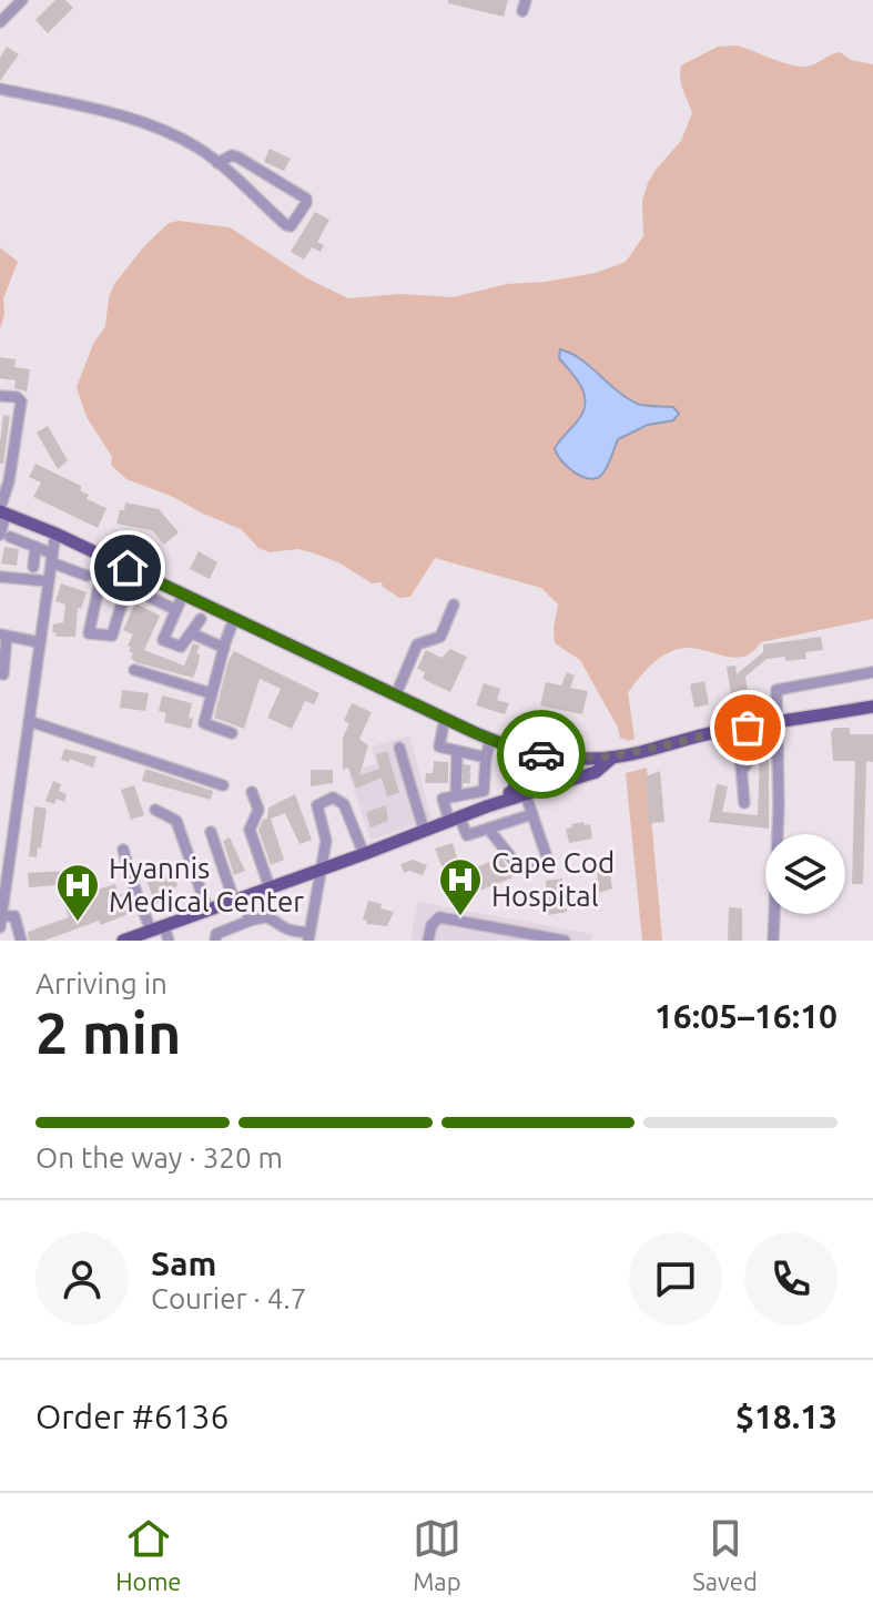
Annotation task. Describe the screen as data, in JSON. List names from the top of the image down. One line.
{"places":{"hospital":["Cape Cod Hospital","Hyannis Medical Center"]},"page":{"heading":["2 min","Arriving in","16:05–16:10"],"panel":["Sam","Courier · 4.7","Order #6136","$18.13"],"bar":"On the way · 320 m","tabs":["Home","Map","Saved"]}}
